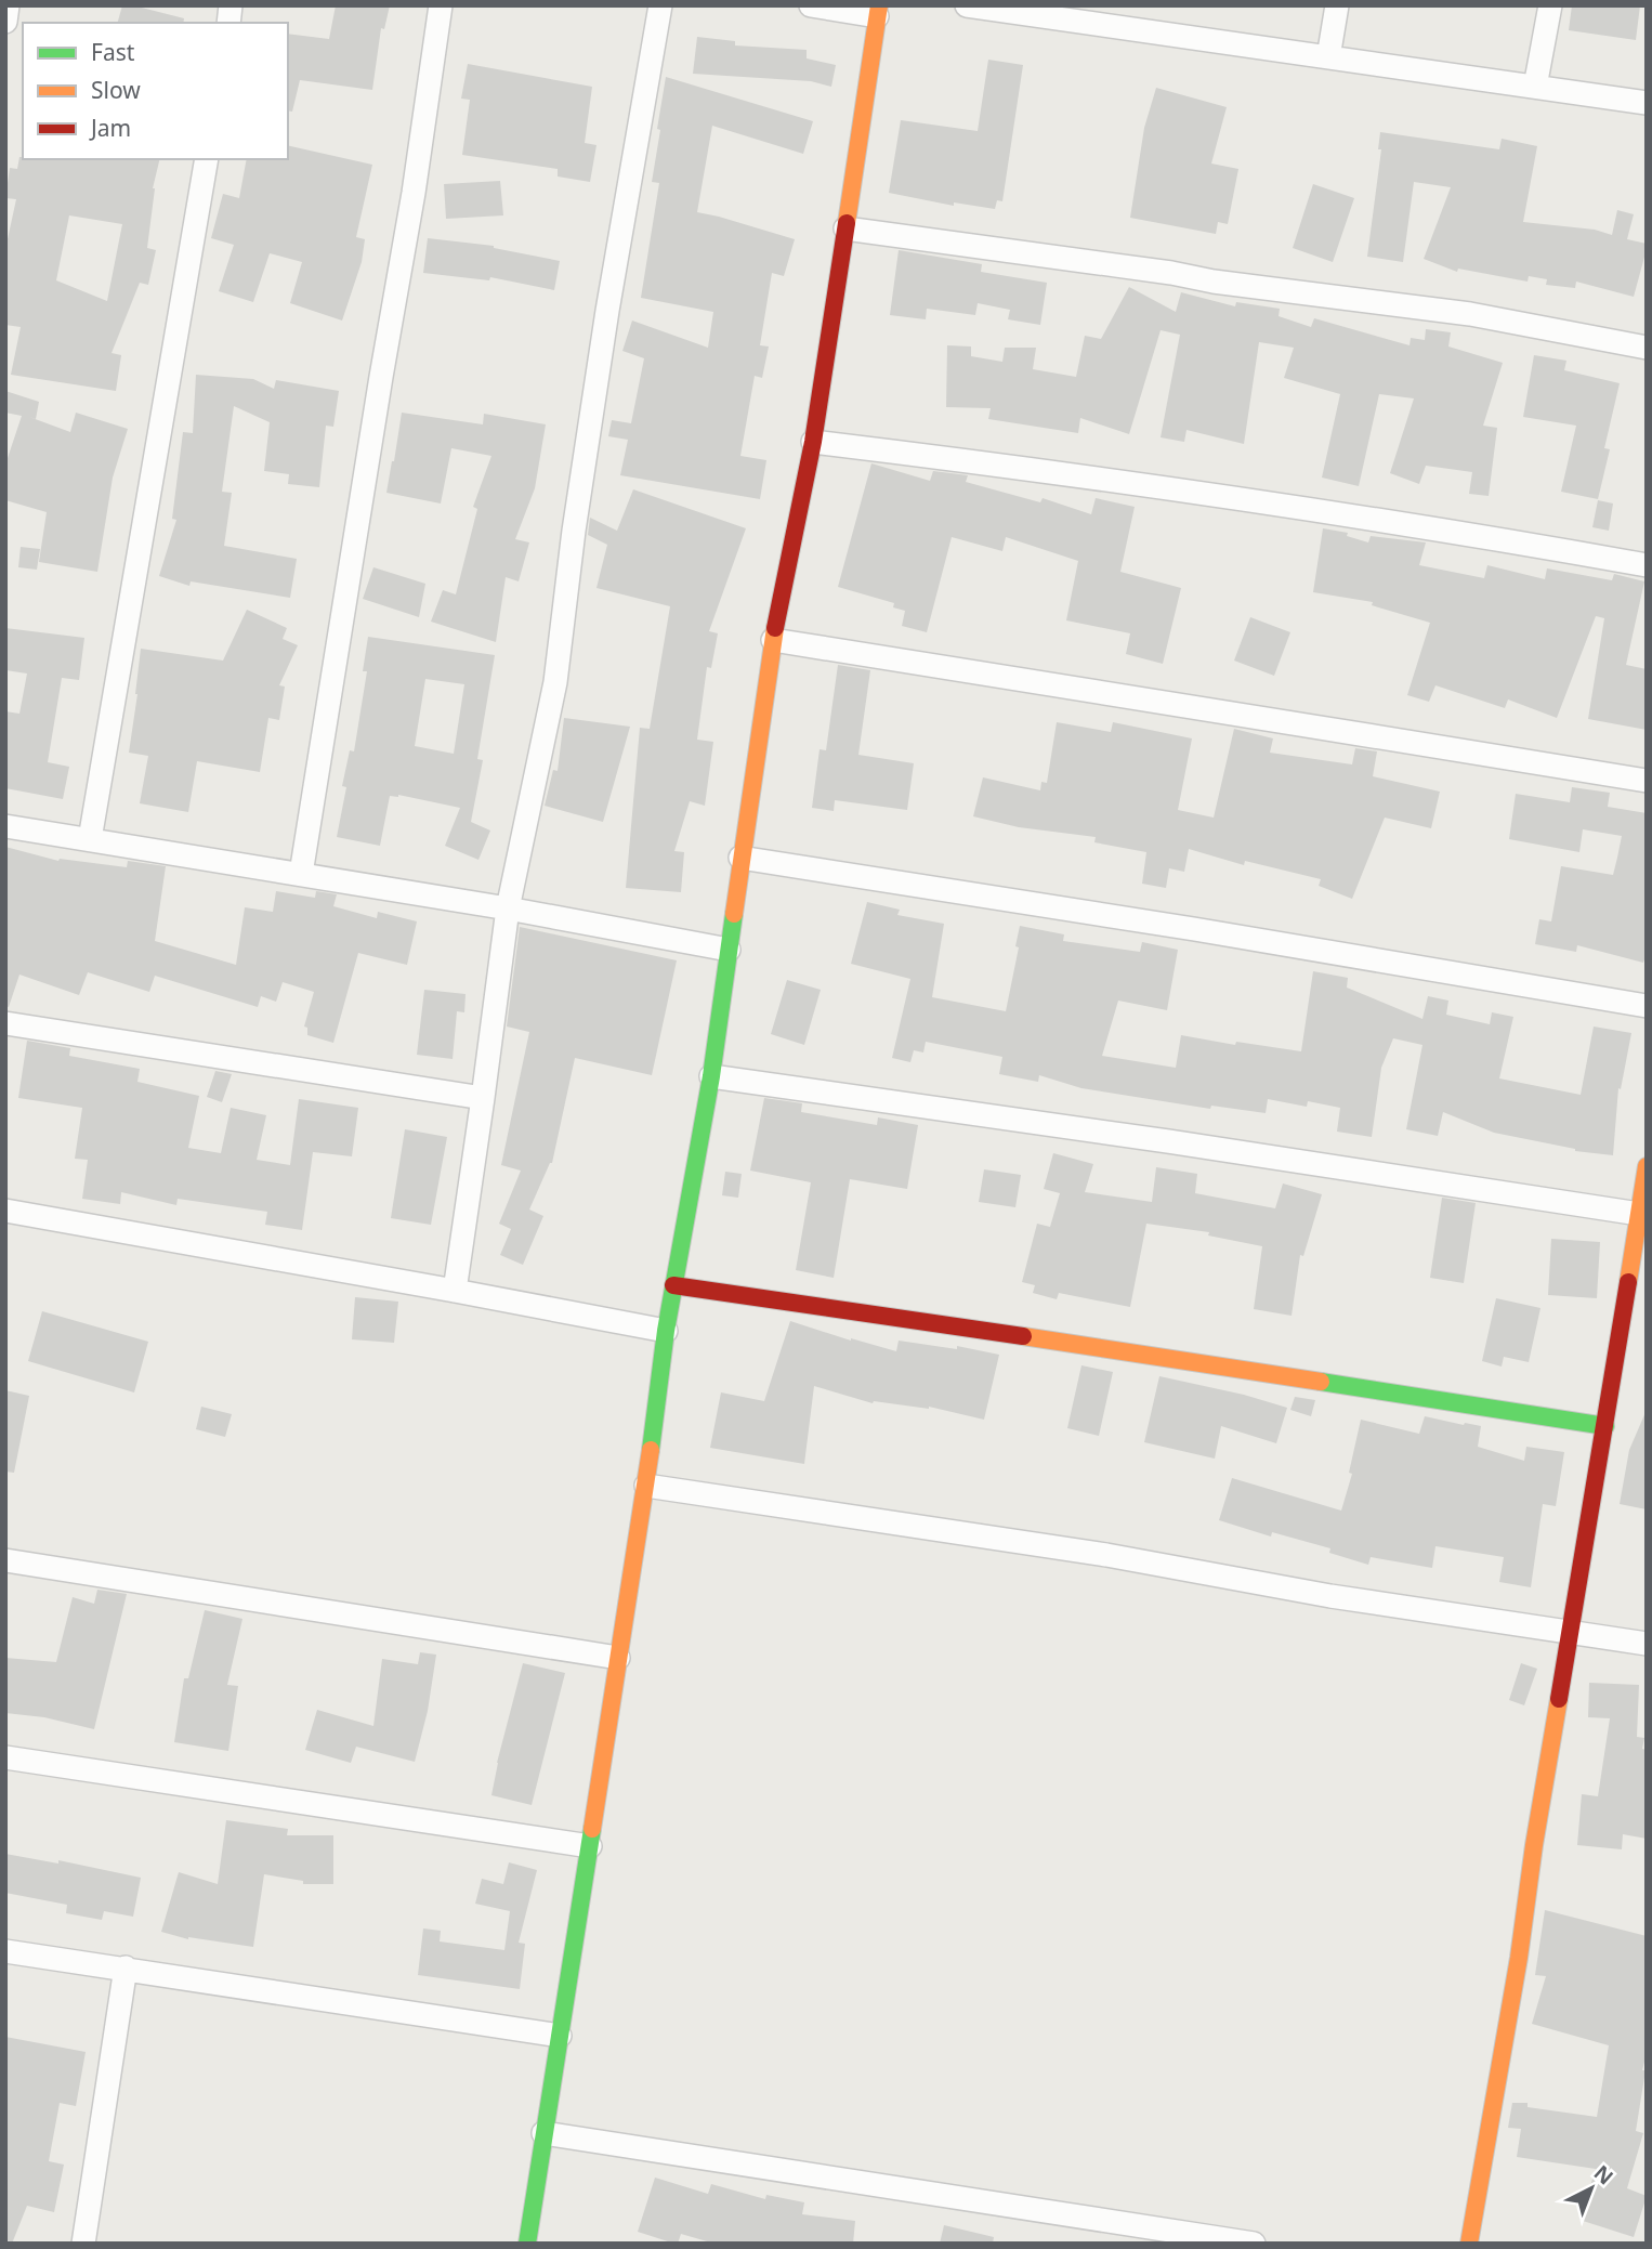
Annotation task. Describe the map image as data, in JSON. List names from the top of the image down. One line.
{"legend":["Fast","Slow","Jam"],"north":"top right"}
